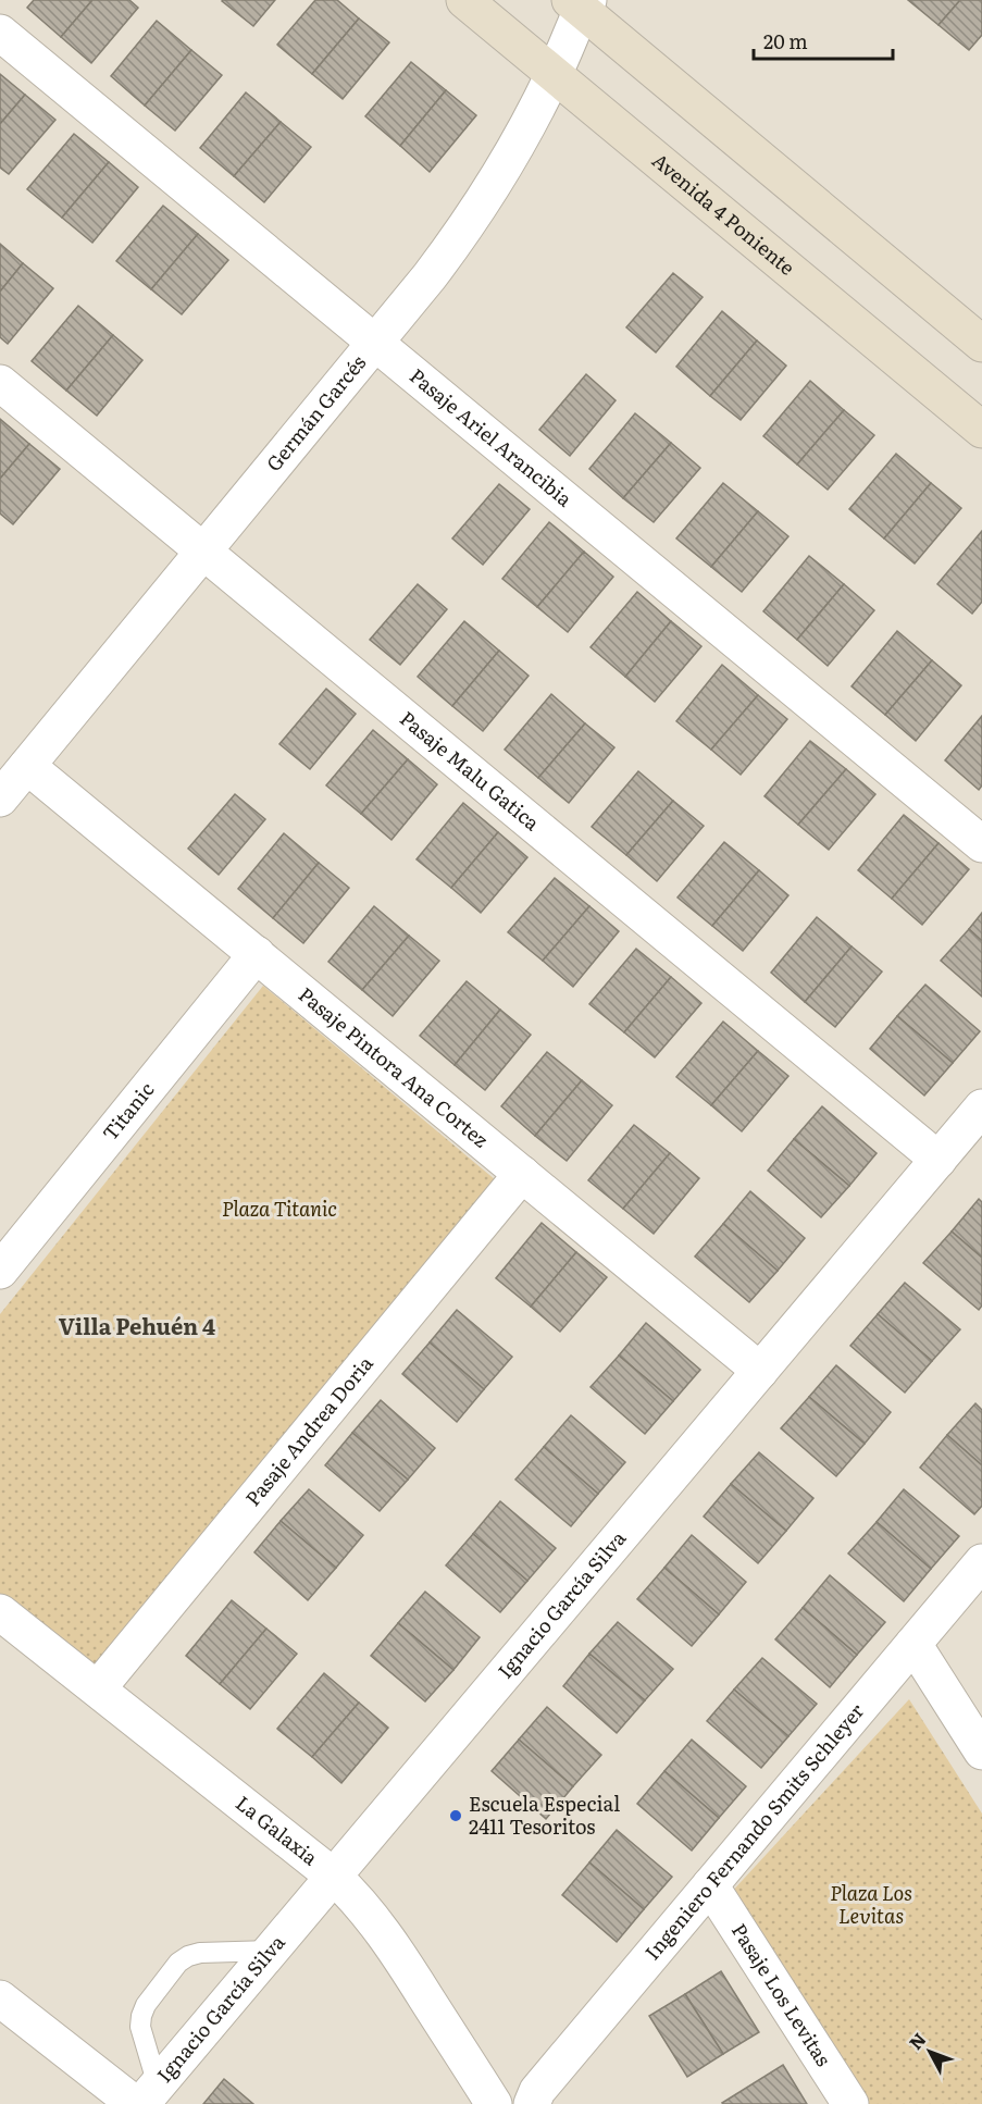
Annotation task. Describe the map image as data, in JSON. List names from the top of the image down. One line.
{"streets":{"street":["Avenida 4 Poniente","Germán Garcés","Pasaje Ariel Arancibia","Pasaje Malu Gatica","Pasaje Pintora Ana Cortez","Titanic","Pasaje Andrea Doria","Ignacio García Silva","La Galaxia","Ingeniero Fernando Smits Schleyer","Pasaje Los Levitas"]},"crossings":[["Avenida 4 Poniente","Germán Garcés"],["Germán Garcés","Pasaje Ariel Arancibia"],["Germán Garcés","Pasaje Malu Gatica"],["Germán Garcés","Pasaje Pintora Ana Cortez"],["Pasaje Malu Gatica","Ignacio García Silva"],["Pasaje Pintora Ana Cortez","Titanic"],["Pasaje Pintora Ana Cortez","Pasaje Andrea Doria"],["Pasaje Pintora Ana Cortez","Ignacio García Silva"],["Pasaje Andrea Doria","La Galaxia"],["Ignacio García Silva","La Galaxia"],["Ingeniero Fernando Smits Schleyer","Pasaje Los Levitas"]],"districts":["Villa Pehuén 4"],"parks":["Plaza Titanic","Plaza Los Levitas"],"places":["Escuela Especial 2411 Tesoritos"],"scale_bar":"20 m","north":"top left"}
